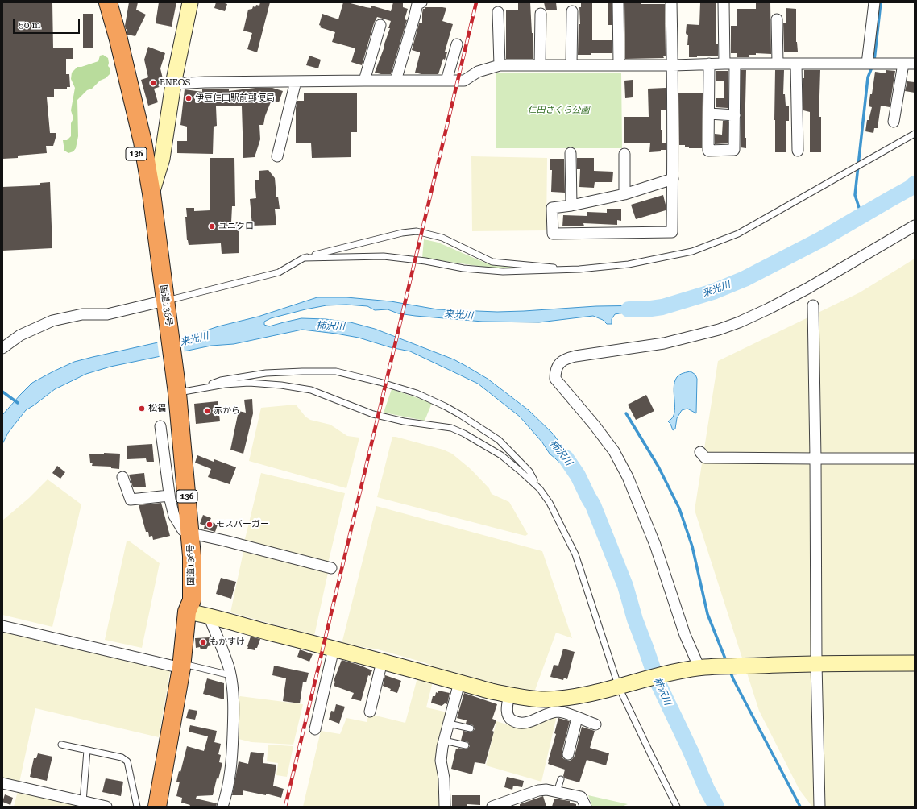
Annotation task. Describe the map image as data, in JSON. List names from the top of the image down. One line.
{"streets":{"highway":["136","国道136号"]},"water":["来光川","柿沢川"],"parks":["仁田さくら公園"],"places":["ENEOS","伊豆仁田駅前郵便局","ユニクロ","松福","赤から","モスバーガー","もかすけ"],"scale_bar":"50 m"}
